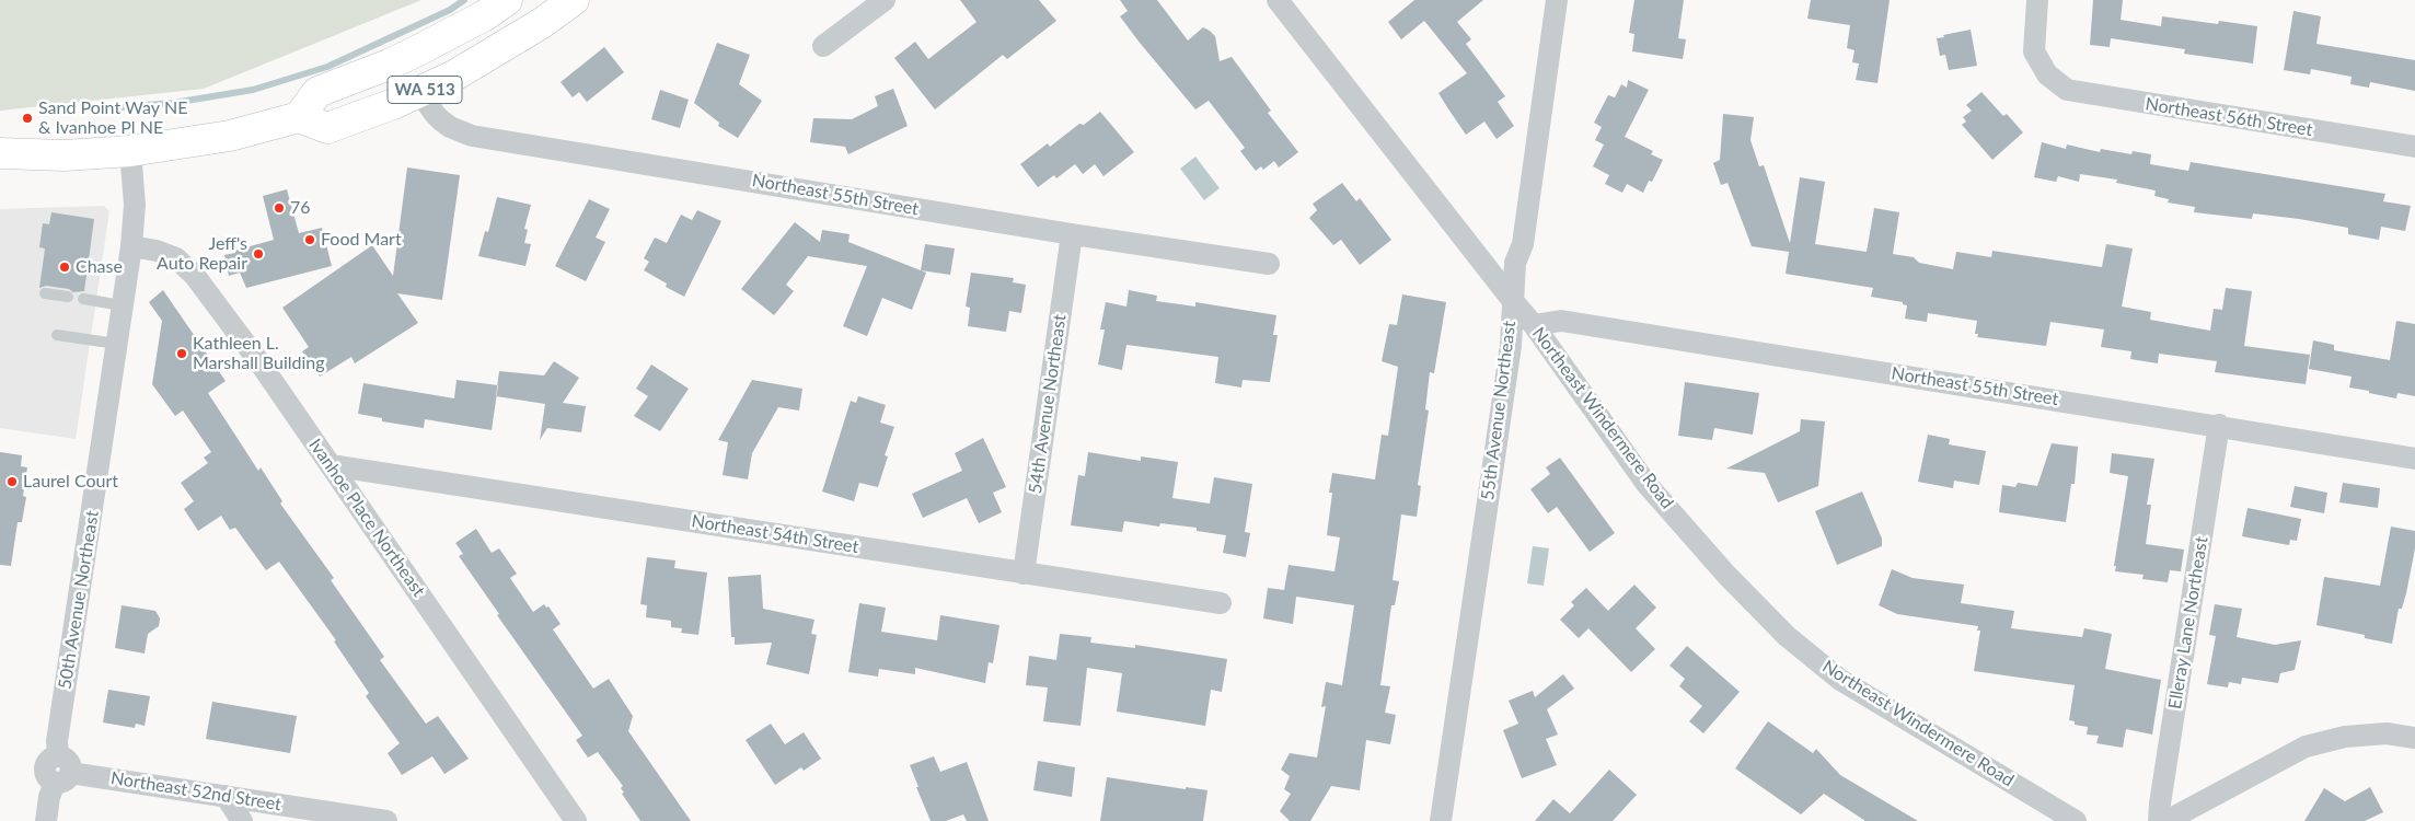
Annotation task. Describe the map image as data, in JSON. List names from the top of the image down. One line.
{"streets":{"main road":["WA 513"],"street":["Northeast 56th Street","Northeast 55th Street","54th Avenue Northeast","55th Avenue Northeast","Northeast Windermere Road","Ivanhoe Place Northeast","Northeast 54th Street","50th Avenue Northeast","Elleray Lane Northeast","Northeast 52nd Street"]},"crossings":[["WA 513","Northeast 55th Street"],["Northeast 55th Street","54th Avenue Northeast"],["Northeast 55th Street","Northeast Windermere Road"],["Northeast 55th Street","Elleray Lane Northeast"],["54th Avenue Northeast","Northeast 54th Street"],["55th Avenue Northeast","Northeast Windermere Road"],["Ivanhoe Place Northeast","Northeast 54th Street"],["Ivanhoe Place Northeast","50th Avenue Northeast"],["50th Avenue Northeast","Northeast 52nd Street"]],"places":["Sand Point Way NE & Ivanhoe Pl NE","76","Food Mart","Jeff's Auto Repair","Chase","Kathleen L. Marshall Building","Laurel Court"]}
